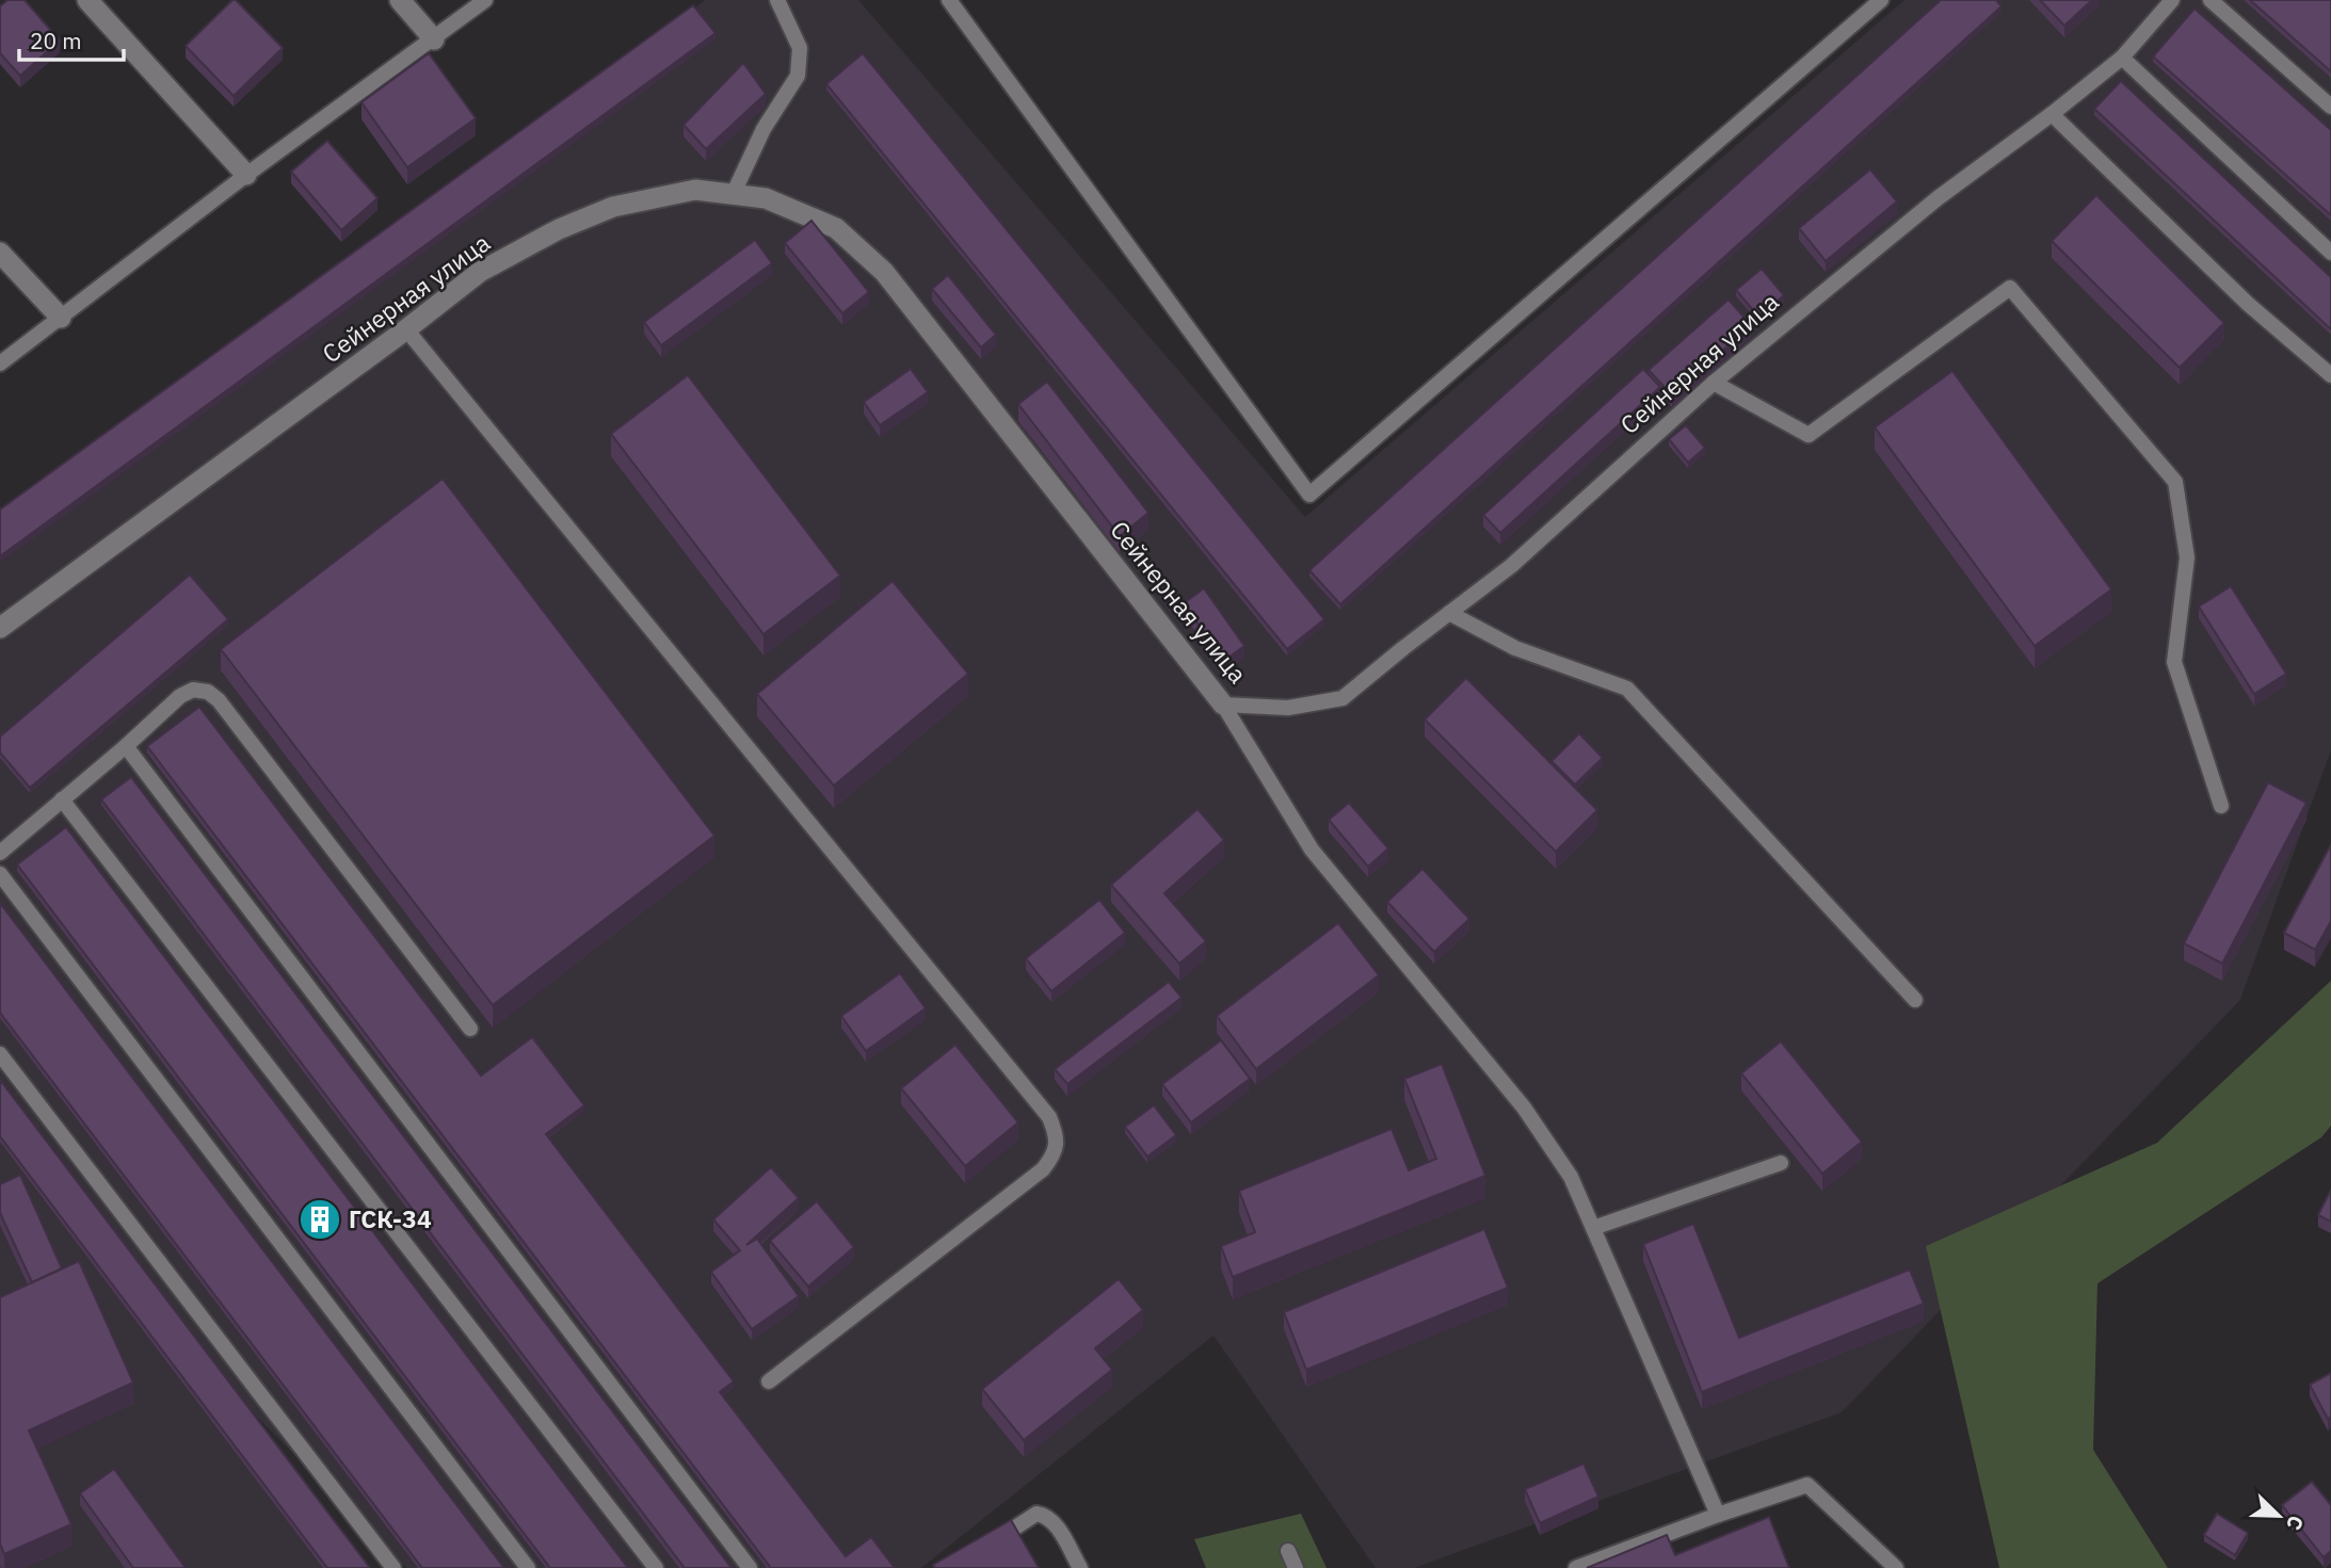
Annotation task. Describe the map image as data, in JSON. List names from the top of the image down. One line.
{"streets":{"street":["Сейнерная улица"]},"places":{"building":["ГСК-34"]},"scale_bar":"20 m","north":"bottom right"}
